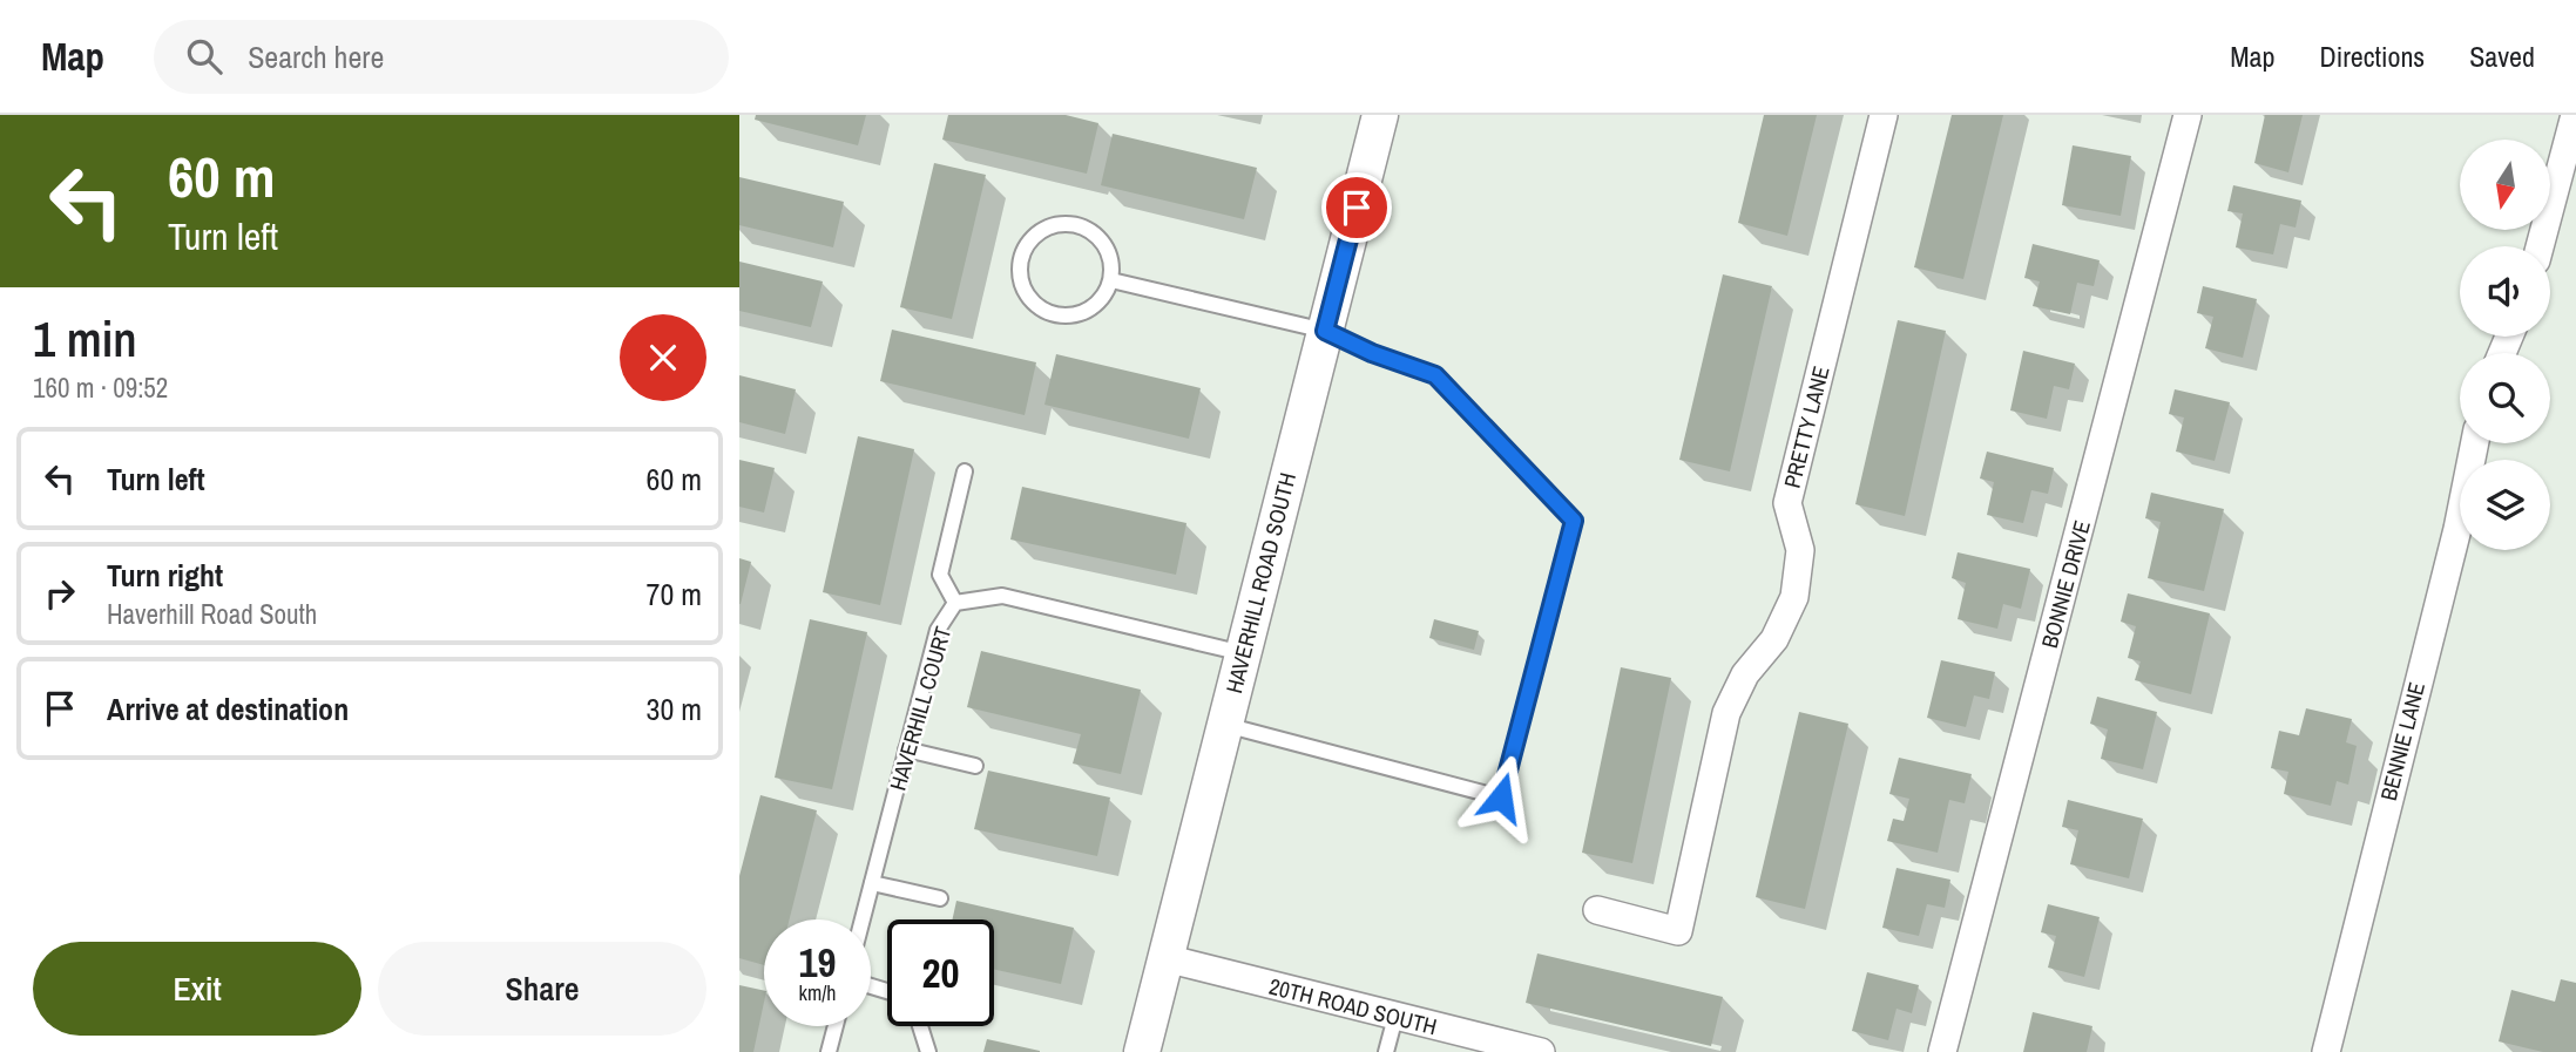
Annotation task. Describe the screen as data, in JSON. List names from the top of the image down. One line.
{"streets":{"street":["PRETTY LANE","HAVERHILL ROAD SOUTH","BONNIE DRIVE","BENNIE LANE","20TH ROAD SOUTH"],"lane":["HAVERHILL COURT"]},"crossings":[["HAVERHILL ROAD SOUTH","HAVERHILL COURT"],["HAVERHILL ROAD SOUTH","20TH ROAD SOUTH"]],"north":"bottom","page":{"header":"Map","search":"Search here","nav":["Map","Directions","Saved"],"turn":["60 m","Turn left"],"heading":["1 min","160 m · 09:52"],"list":[{"name":"Turn left","value":"60 m"},{"name":"Turn right","note":"Haverhill Road South","value":"70 m"},{"name":"Arrive at destination","value":"30 m"}],"speed":"19 km/h","limit":"20","buttons":["Exit","Share"]}}
